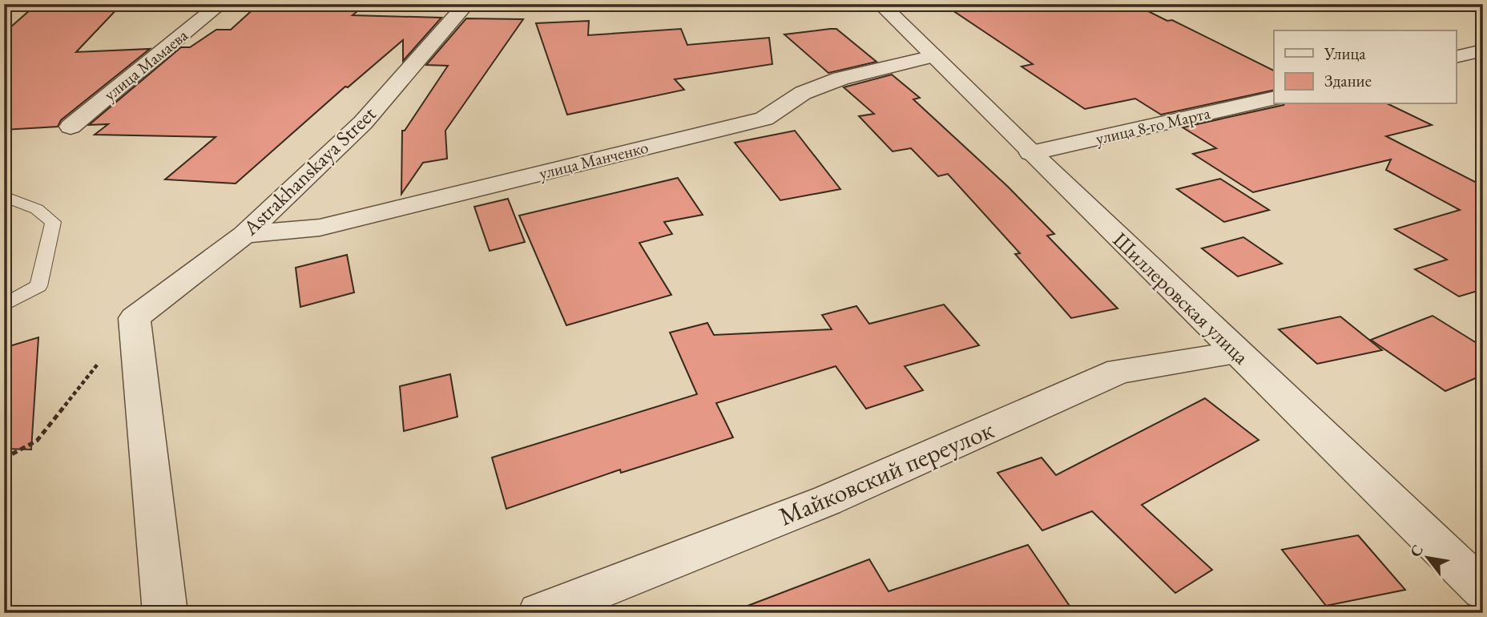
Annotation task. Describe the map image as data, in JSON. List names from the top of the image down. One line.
{"streets":{"street":["улица Мамаева","улица 8-го Марта","улица Манченко","Astrakhanskaya Street","Шиллеровская улица","Майковский переулок"]},"crossings":[["улица 8-го Марта","Шиллеровская улица"],["улица Манченко","Astrakhanskaya Street"],["улица Манченко","Шиллеровская улица"],["Шиллеровская улица","Майковский переулок"]],"legend":["Улица","Здание"],"north":"top left"}
